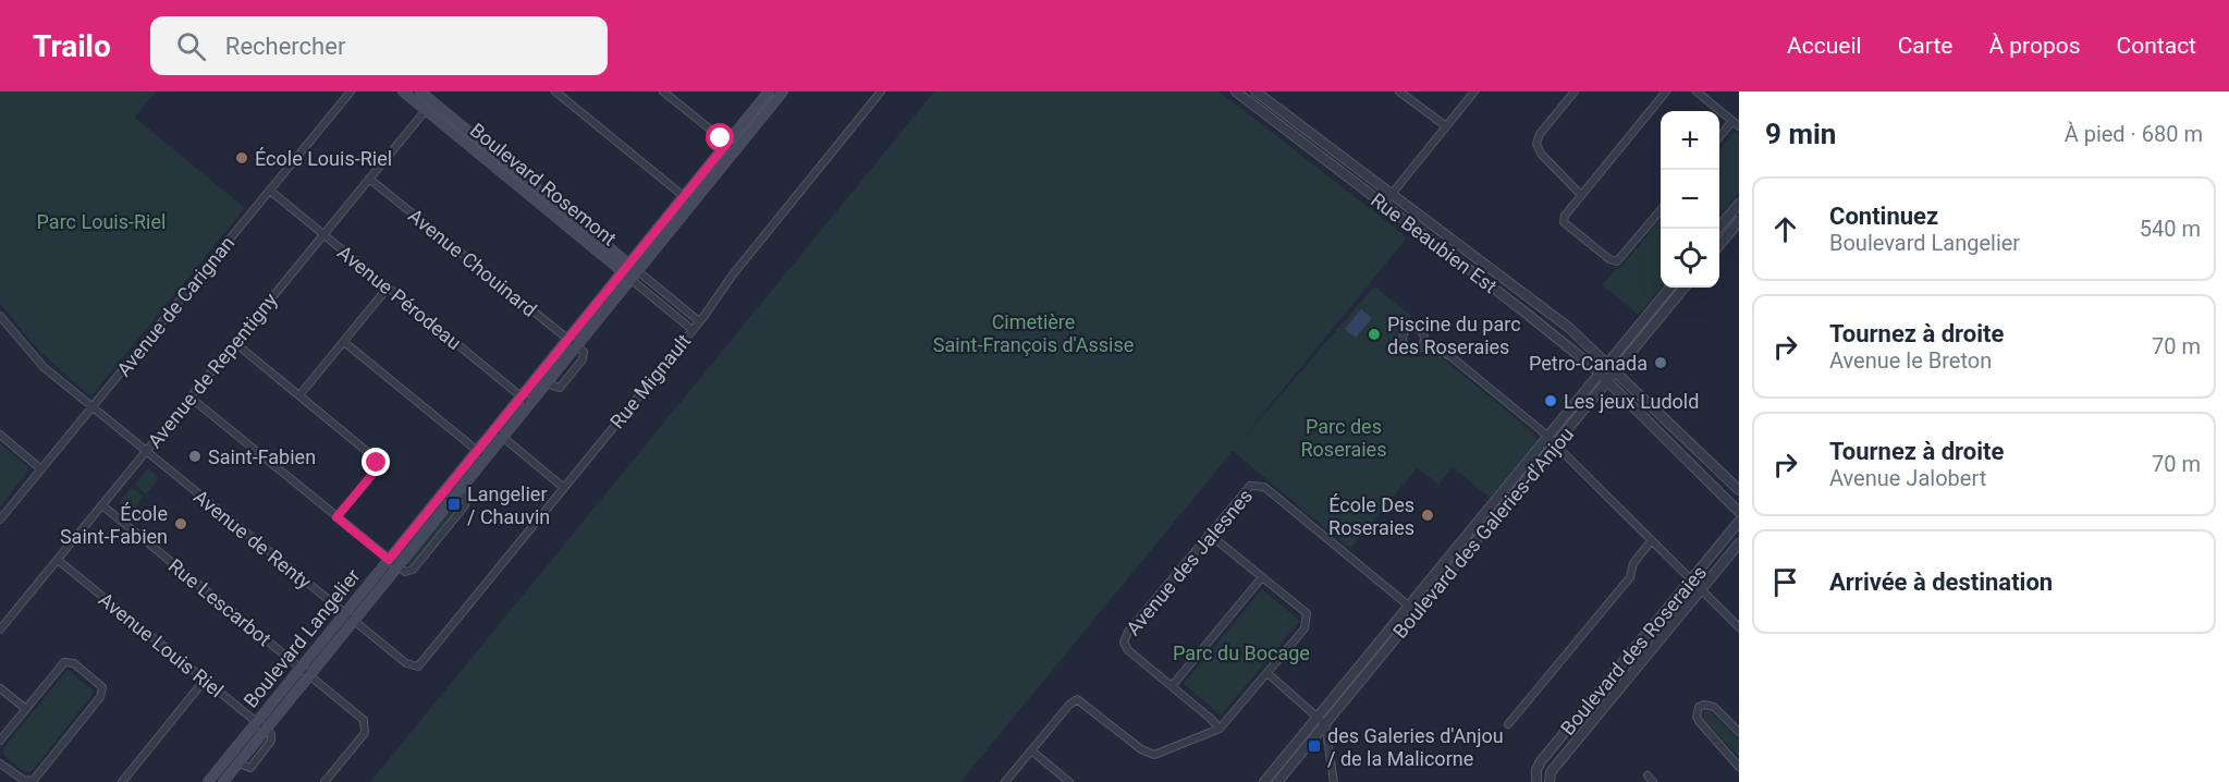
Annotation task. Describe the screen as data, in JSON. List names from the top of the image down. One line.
{"streets":{"main road":["Boulevard Rosemont","Boulevard Langelier"],"street":["Rue Beaubien Est","Avenue Chouinard","Avenue Pérodeau","Avenue de Carignan","Avenue de Repentigny","Rue Mignault","Boulevard des Galeries-d'Anjou","Avenue de Renty","Avenue des Jalesnes","Rue Lescarbot","Avenue Louis Riel","Boulevard des Roseraies"]},"crossings":[["Boulevard Rosemont","Avenue de Repentigny"],["Boulevard Rosemont","Rue Mignault"],["Boulevard Rosemont","Boulevard Langelier"],["Rue Beaubien Est","Boulevard des Galeries-d'Anjou"],["Avenue Chouinard","Avenue de Repentigny"],["Avenue Chouinard","Boulevard Langelier"],["Avenue Pérodeau","Avenue de Carignan"],["Avenue Pérodeau","Avenue de Repentigny"],["Avenue Pérodeau","Boulevard Langelier"],["Avenue de Carignan","Avenue de Renty"],["Avenue de Repentigny","Avenue de Renty"],["Avenue de Repentigny","Rue Lescarbot"],["Avenue de Repentigny","Avenue Louis Riel"],["Rue Mignault","Avenue de Renty"],["Boulevard des Galeries-d'Anjou","Avenue des Jalesnes"],["Avenue de Renty","Boulevard Langelier"],["Rue Lescarbot","Boulevard Langelier"],["Boulevard Langelier","Avenue Louis Riel"]],"parks":["Parc Louis-Riel","Cimetière Saint-François d'Assise","Parc des Roseraies","Parc du Bocage"],"places":{"other":["École Louis-Riel","Piscine du parc des Roseraies","Petro-Canada","Les jeux Ludold","Saint-Fabien","École Des Roseraies","École Saint-Fabien"],"transit":["Langelier / Chauvin","des Galeries d'Anjou / de la Malicorne"]},"page":{"header":"Trailo","search":"Rechercher","nav":["Accueil","Carte","À propos","Contact"],"heading":["9 min","À pied · 680 m"],"map_buttons":["+","−"],"list":[["Continuez","Boulevard Langelier","540 m"],["Tournez à droite","Avenue le Breton","70 m"],["Tournez à droite","Avenue Jalobert","70 m"],"Arrivée à destination"]}}
